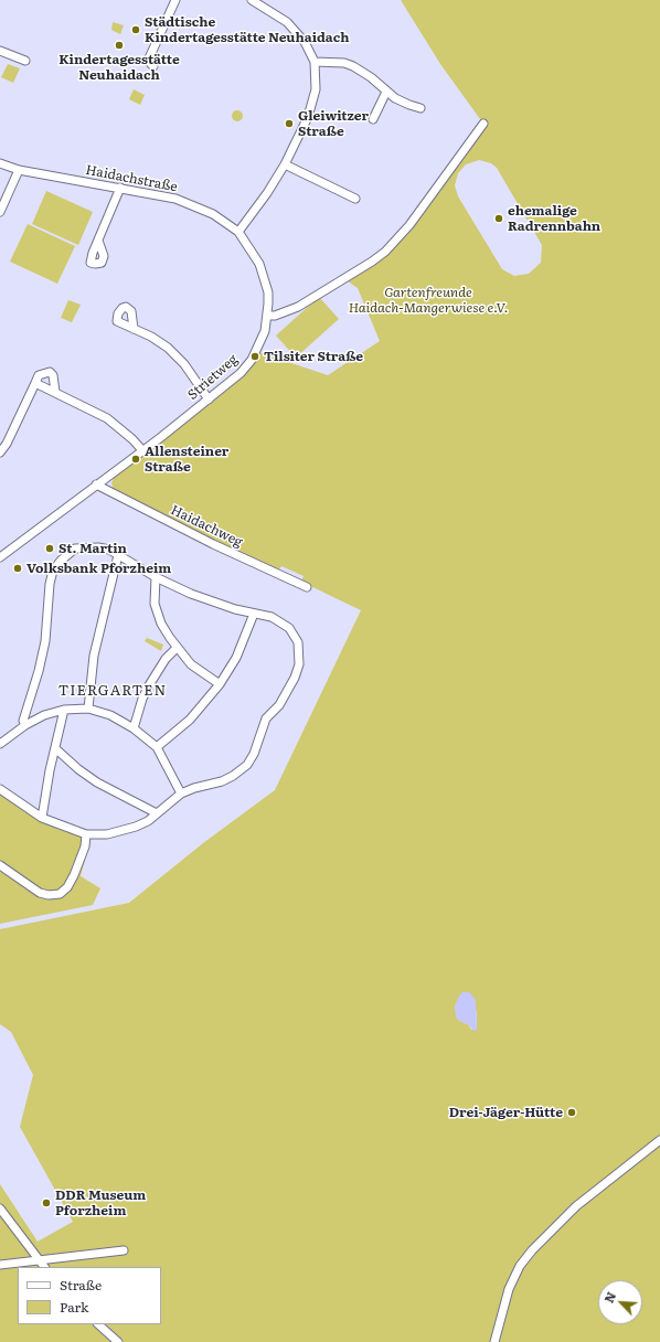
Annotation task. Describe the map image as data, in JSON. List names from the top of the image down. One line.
{"streets":{"street":["Haidachstraße","Strietweg","Haidachweg"]},"crossings":[["Haidachstraße","Strietweg"],["Strietweg","Haidachweg"]],"districts":["TIERGARTEN"],"parks":["Gartenfreunde Haidach-Mangerwiese e.V."],"places":["Städtische Kindertagesstätte Neuhaidach","Kindertagesstätte Neuhaidach","Gleiwitzer Straße","ehemalige Radrennbahn","Tilsiter Straße","Allensteiner Straße","St. Martin","Volksbank Pforzheim","Drei-Jäger-Hütte","DDR Museum Pforzheim"],"legend":["Straße","Park"],"north":"top left"}
